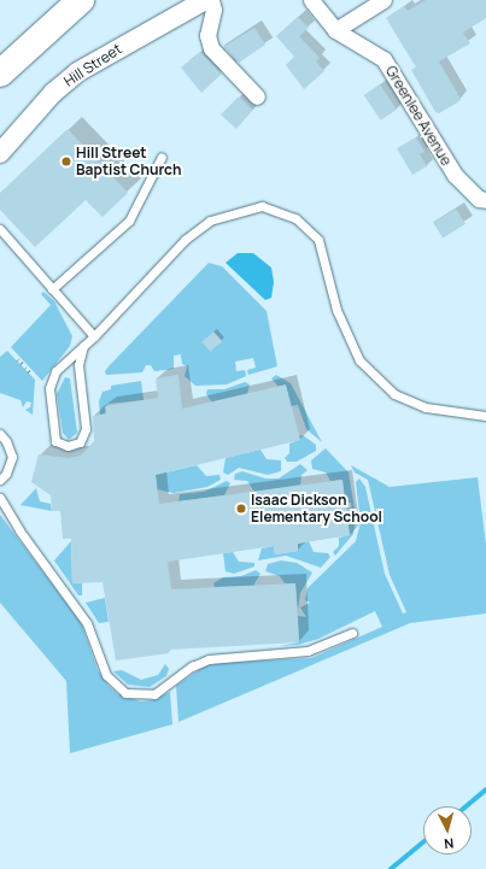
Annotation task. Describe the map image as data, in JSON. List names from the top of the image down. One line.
{"streets":{"street":["Hill Street","Greenlee Avenue"]},"places":["Hill Street Baptist Church","Isaac Dickson Elementary School"],"north":"bottom"}
